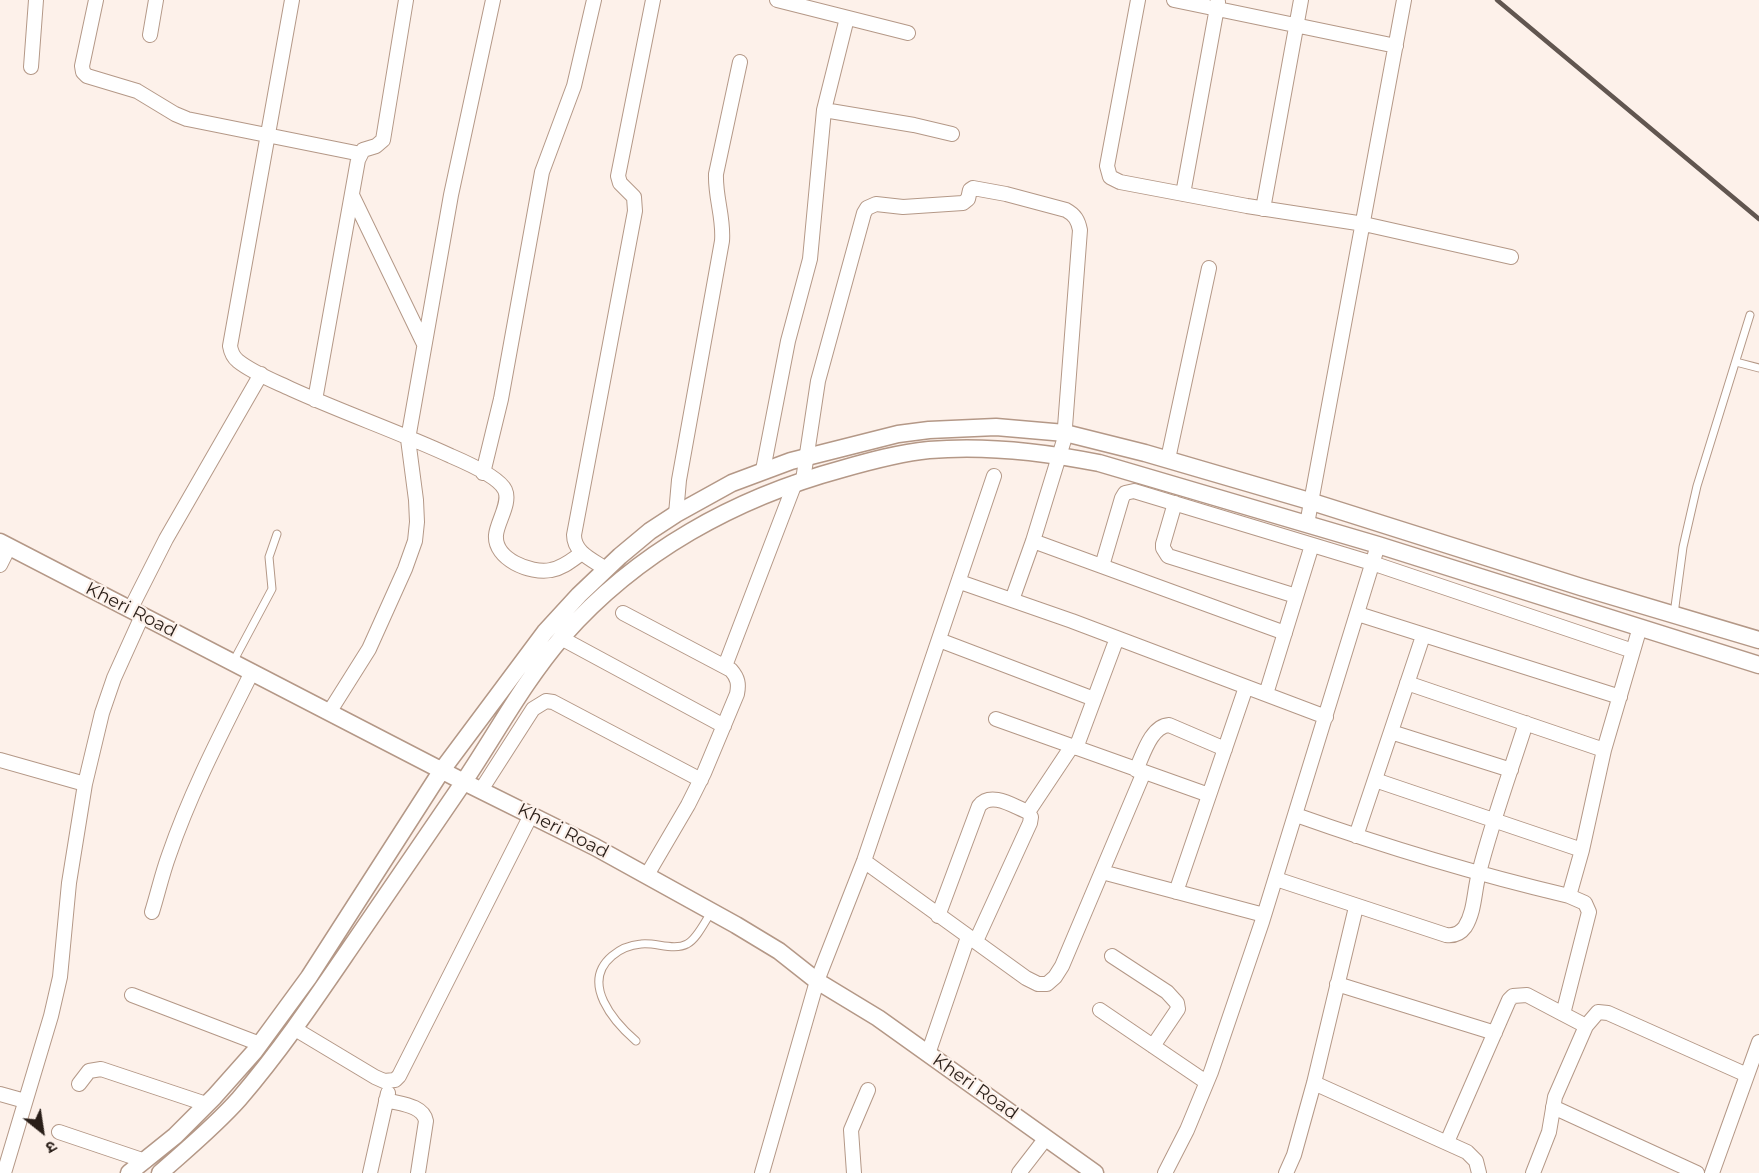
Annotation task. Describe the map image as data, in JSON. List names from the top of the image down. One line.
{"streets":{"street":["Kheri Road"]},"north":"bottom right"}
